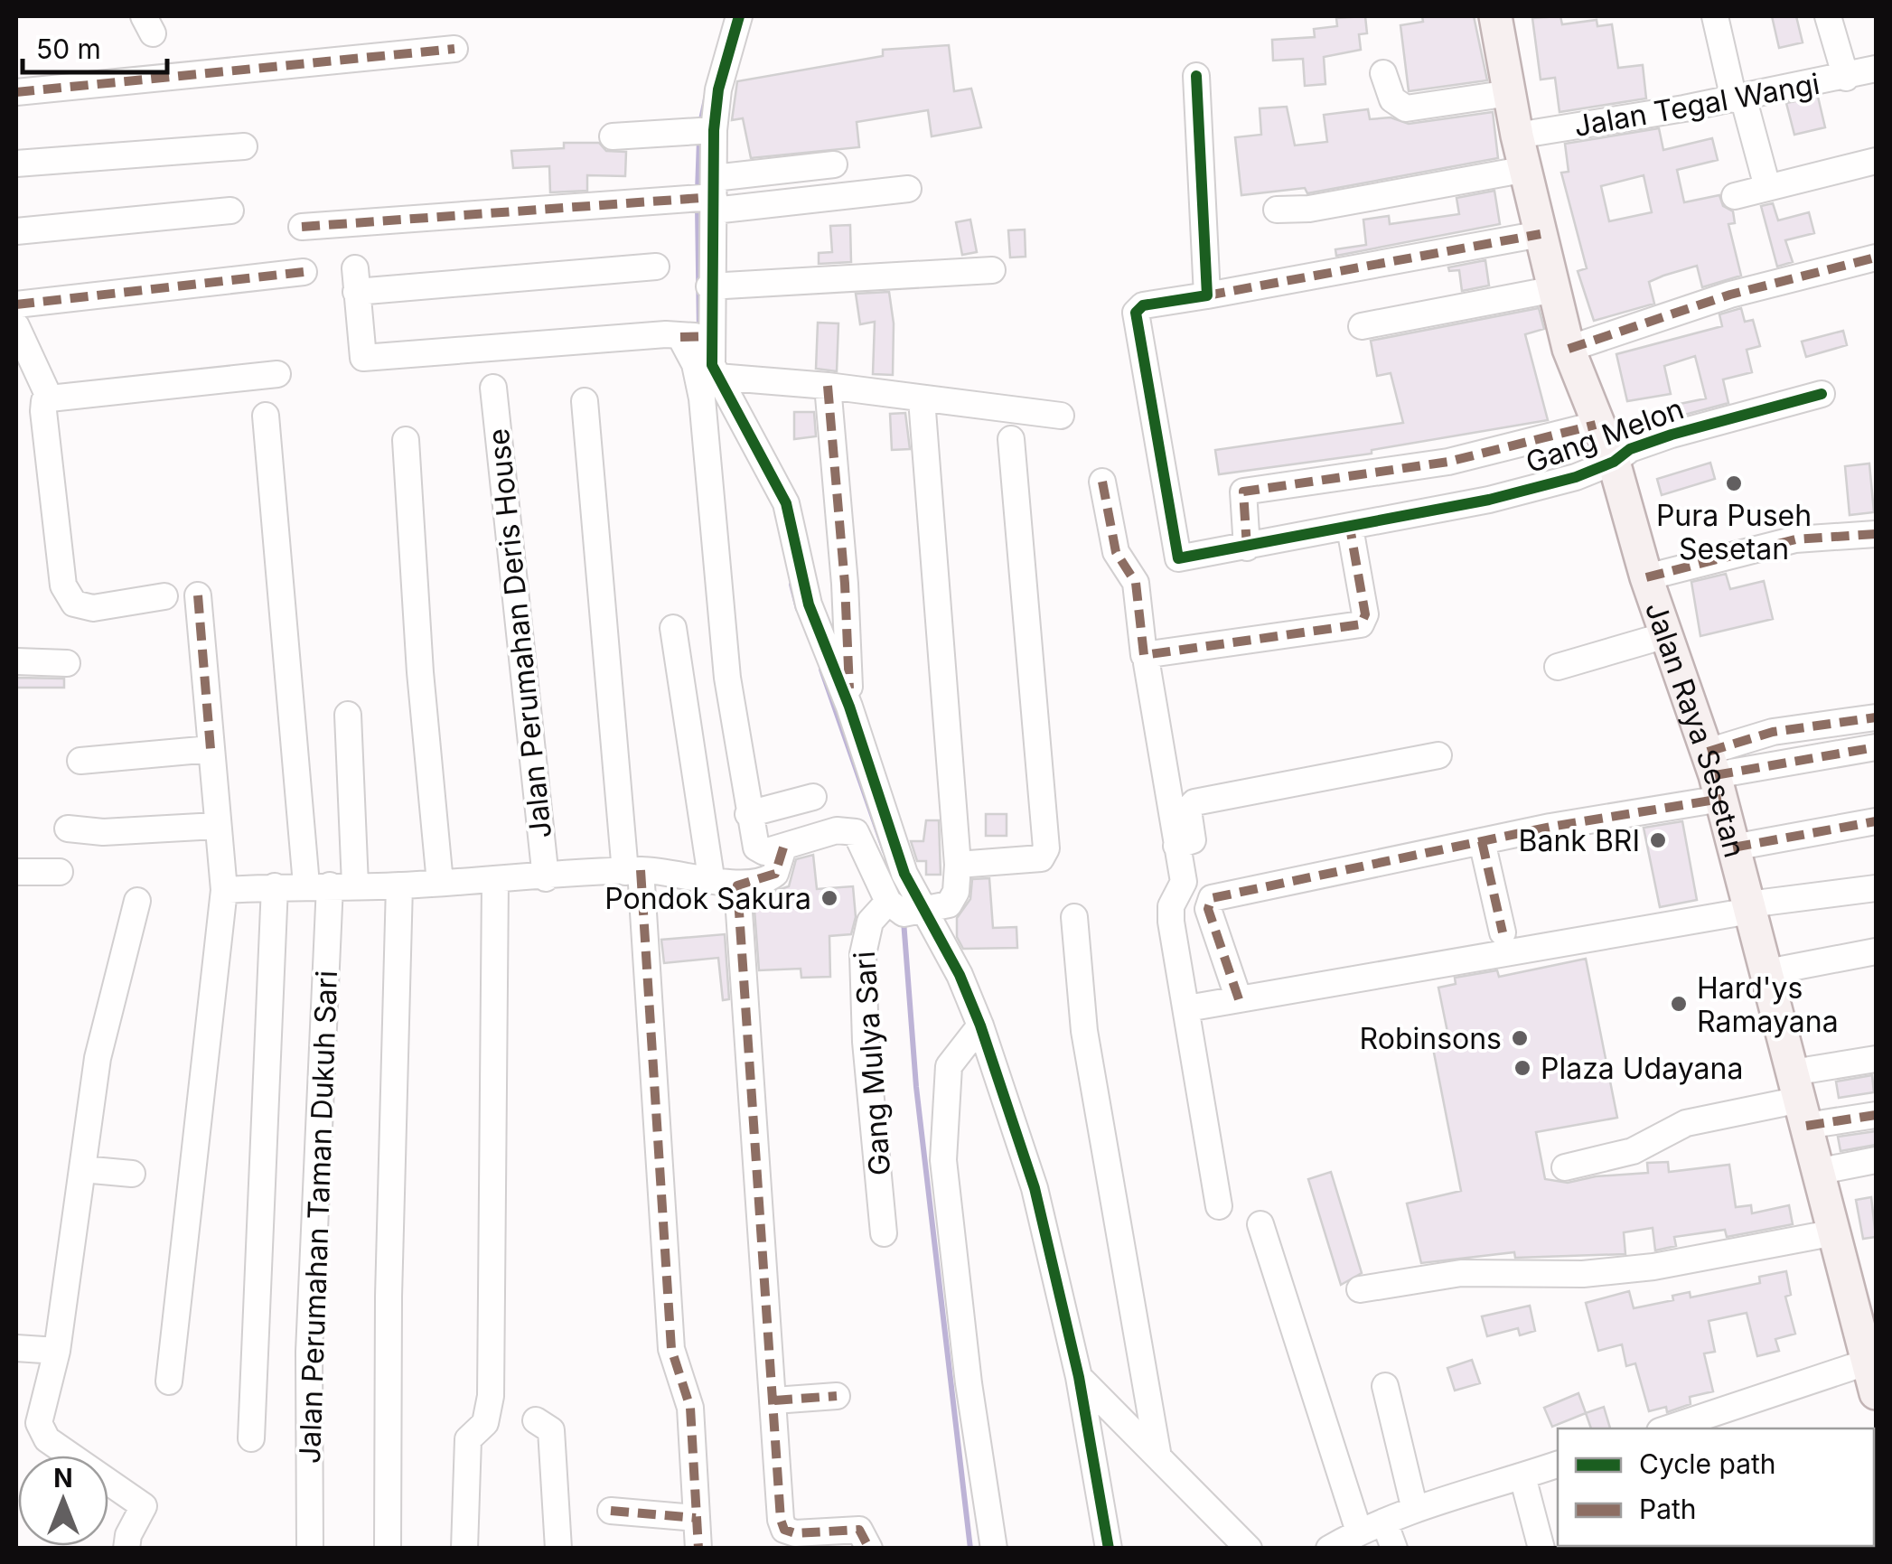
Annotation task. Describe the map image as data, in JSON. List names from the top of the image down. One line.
{"streets":{"main road":["Jalan Raya Sesetan"],"street":["Jalan Tegal Wangi","Gang Melon","Jalan Perumahan Deris House","Gang Mulya Sari","Jalan Perumahan Taman Dukuh Sari"]},"crossings":[["Jalan Tegal Wangi","Jalan Raya Sesetan"],["Gang Melon","Jalan Raya Sesetan"]],"places":["Pura Puseh Sesetan","Bank BRI","Pondok Sakura","Hard'ys Ramayana","Robinsons","Plaza Udayana"],"legend":["Cycle path","Path"],"scale_bar":"50 m","north":"top"}
